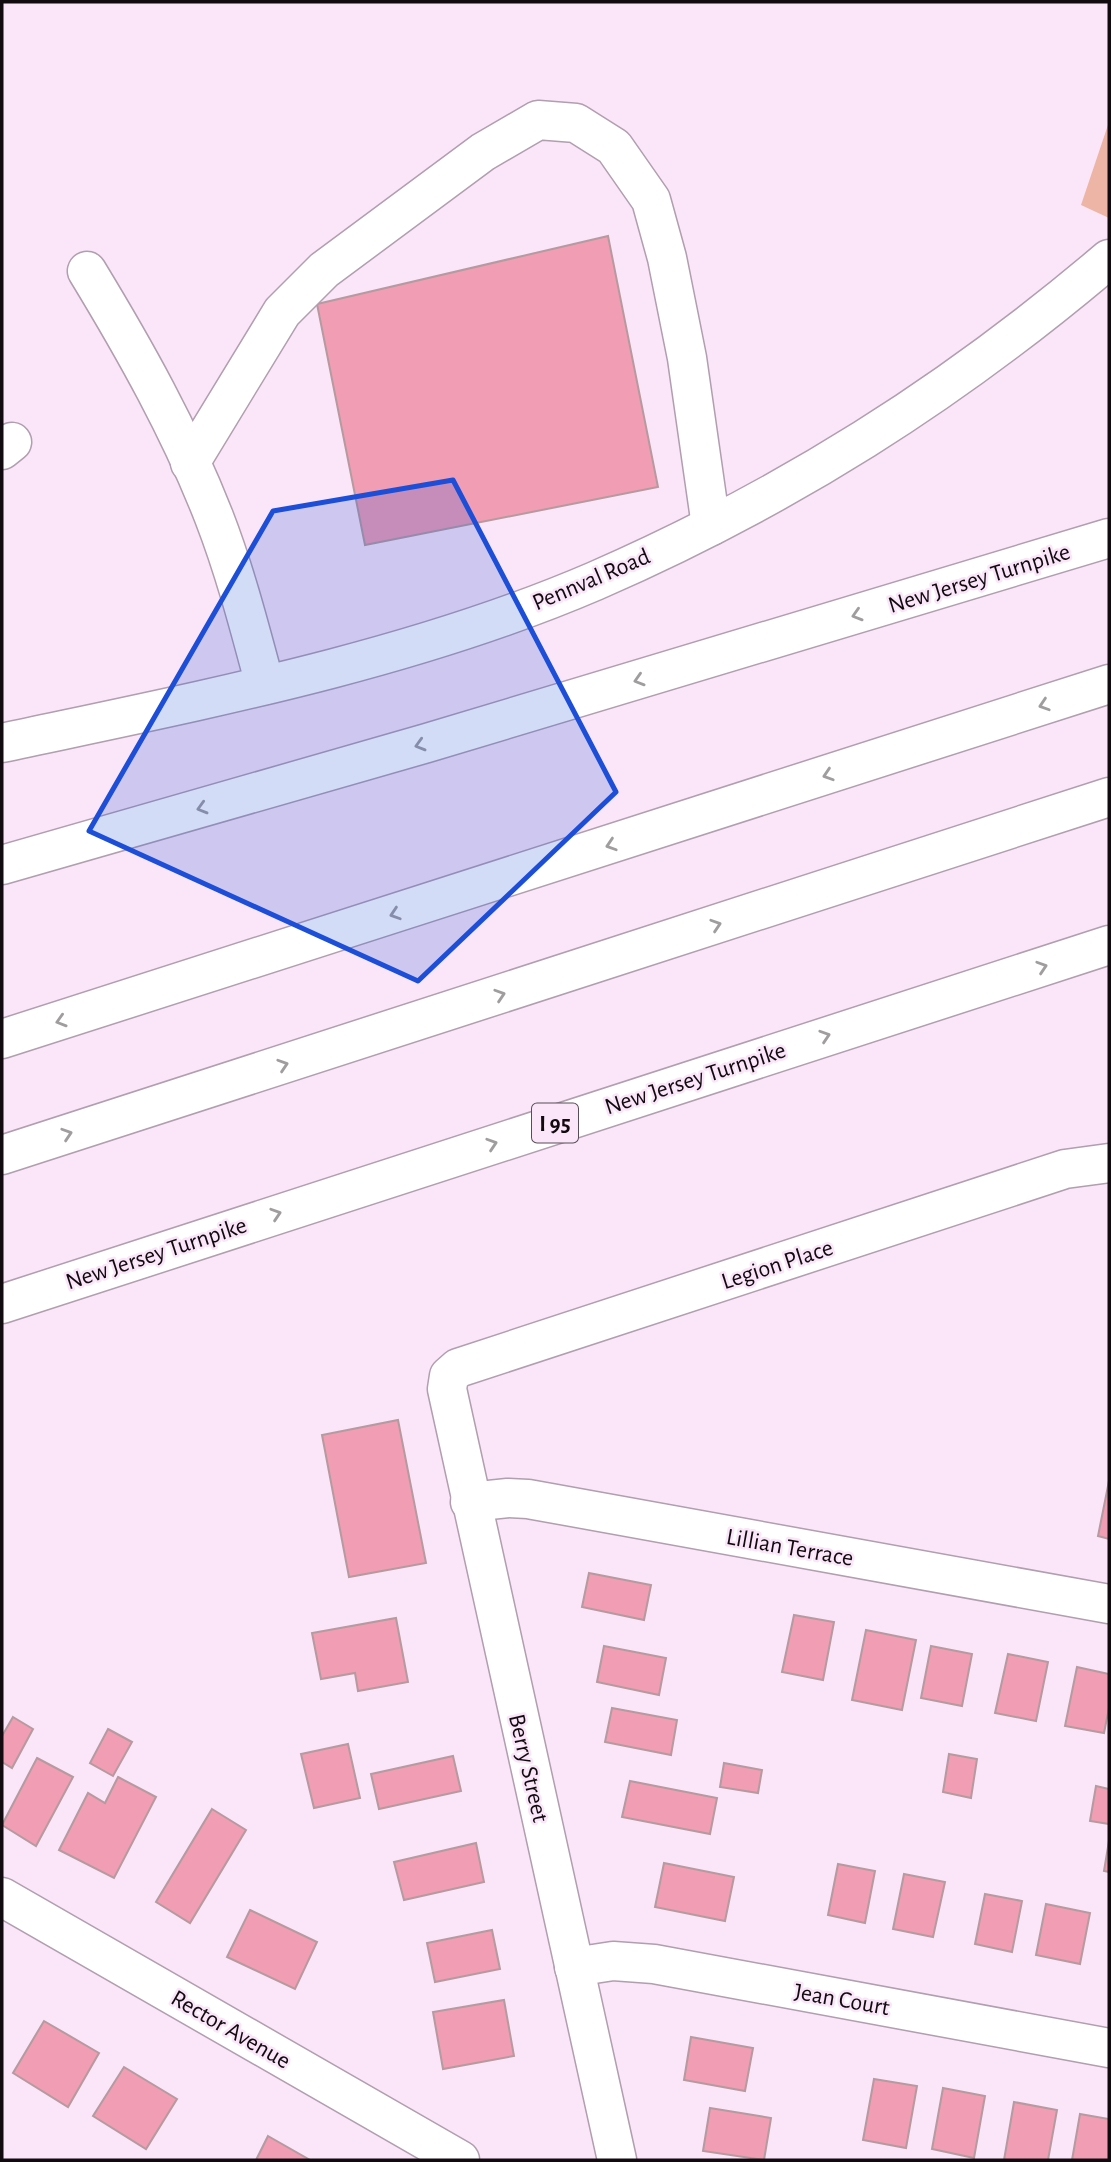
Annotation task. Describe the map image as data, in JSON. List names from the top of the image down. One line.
{"streets":{"main road":["New Jersey Turnpike","Pennval Road","I 95","Legion Place","Lillian Terrace","Berry Street","Jean Court","Rector Avenue"]},"crossings":[["Legion Place","Berry Street"],["Lillian Terrace","Berry Street"],["Berry Street","Jean Court"]]}
